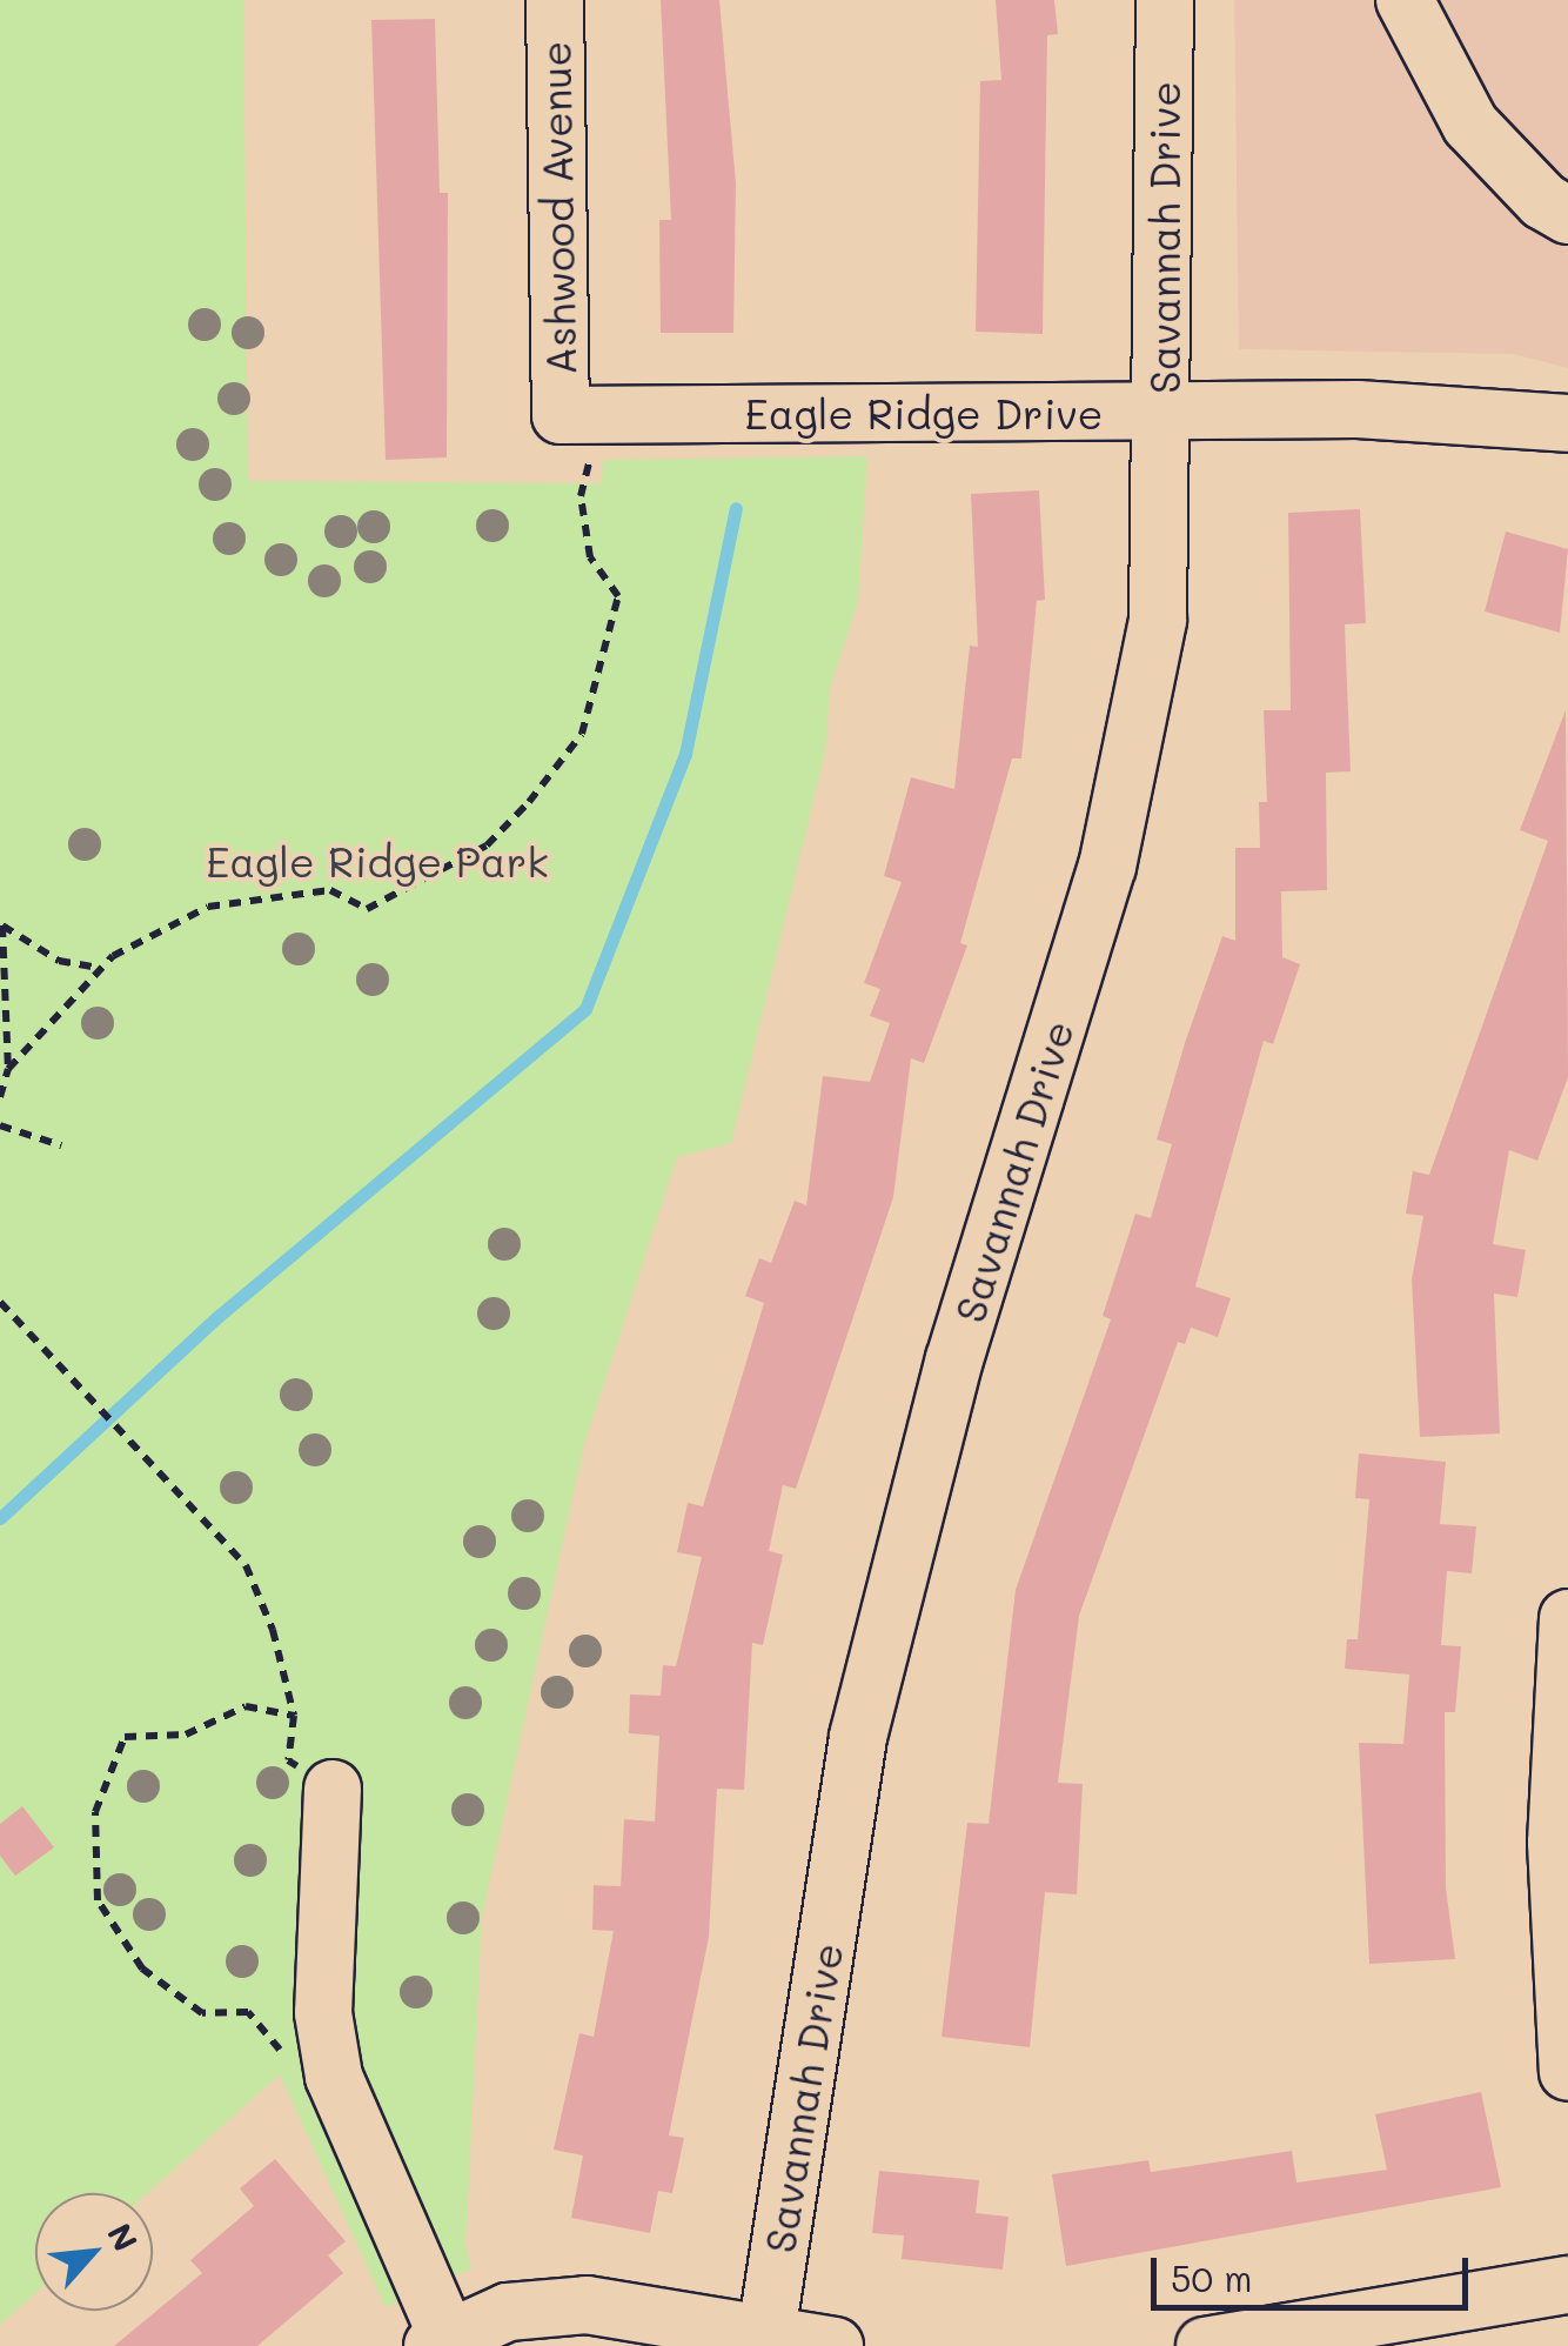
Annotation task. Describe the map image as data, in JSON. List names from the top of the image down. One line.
{"streets":{"street":["Ashwood Avenue","Savannah Drive","Eagle Ridge Drive"]},"crossings":[["Ashwood Avenue","Eagle Ridge Drive"],["Savannah Drive","Eagle Ridge Drive"]],"parks":["Eagle Ridge Park"],"scale_bar":"50 m","north":"top right"}
